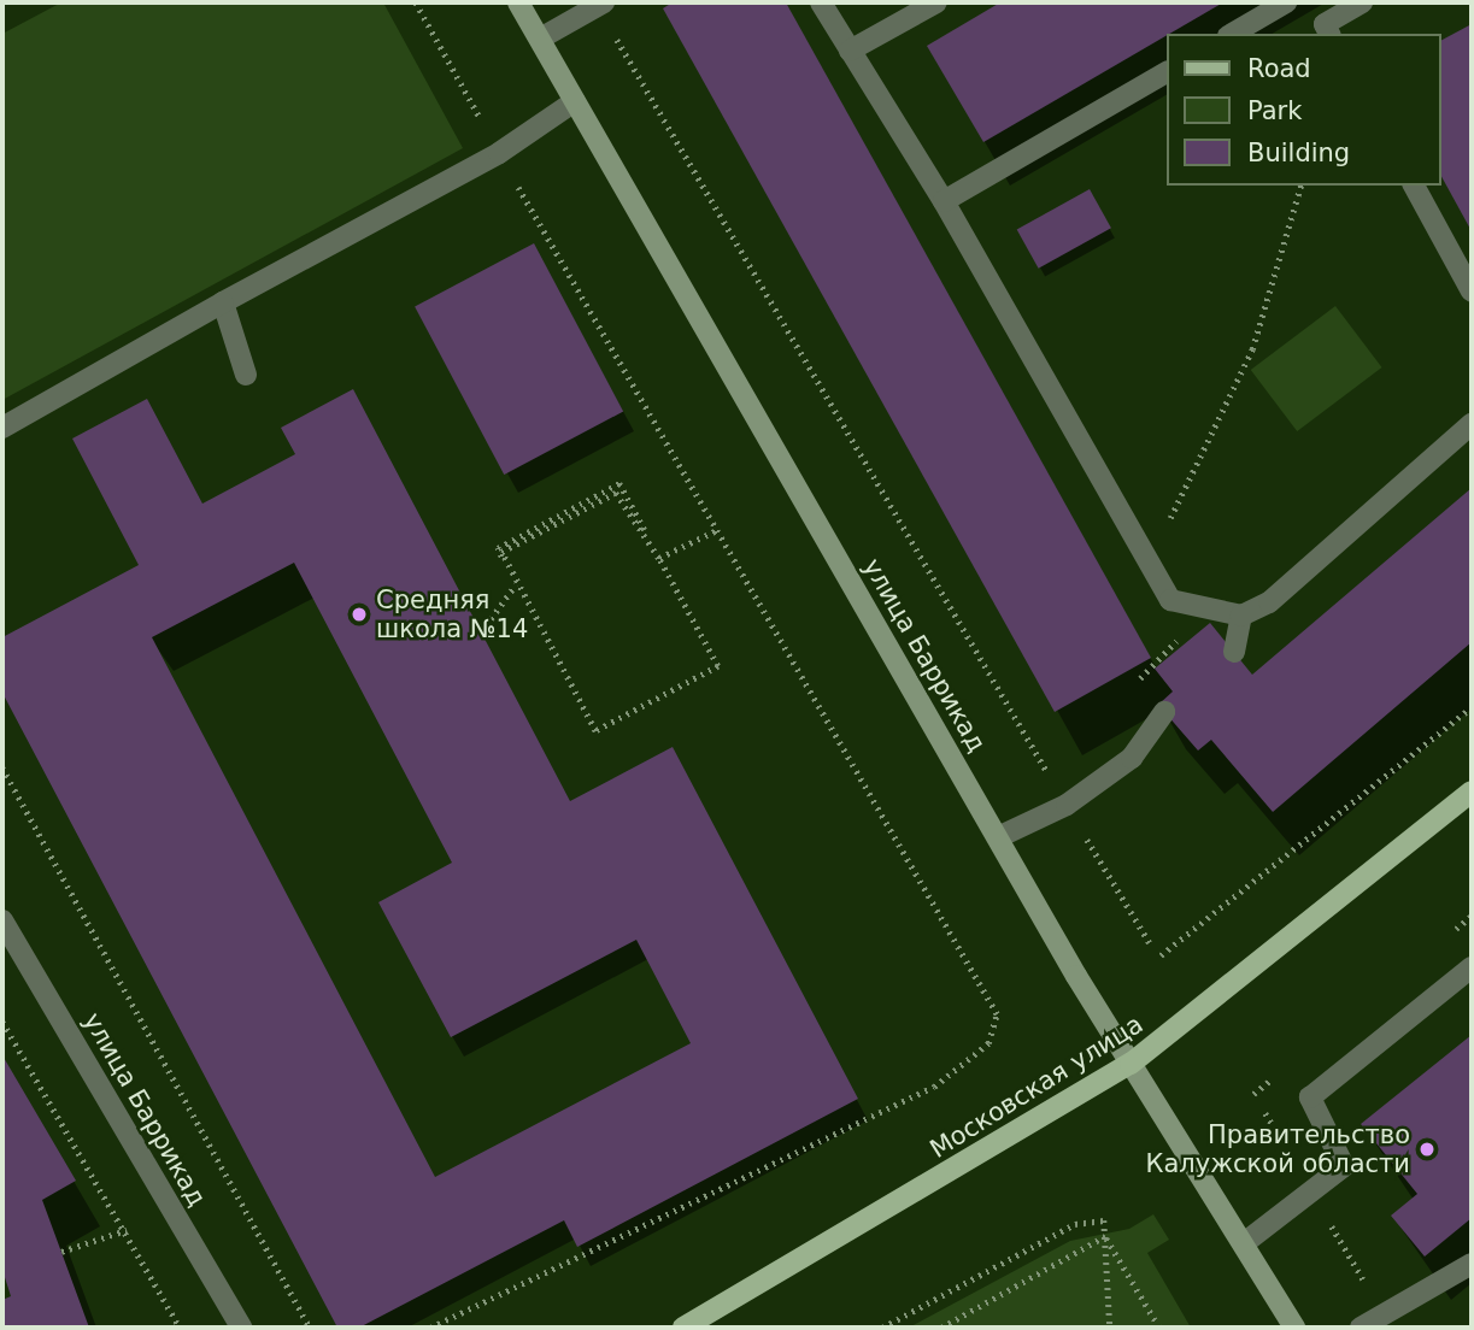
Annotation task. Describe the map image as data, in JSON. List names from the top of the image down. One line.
{"streets":{"main road":["Московская улица"],"street":["улица Баррикад"]},"crossings":[["улица Баррикад","Московская улица"]],"places":["Средняя школа №14","Правительство Калужской области"],"legend":["Road","Park","Building"]}
